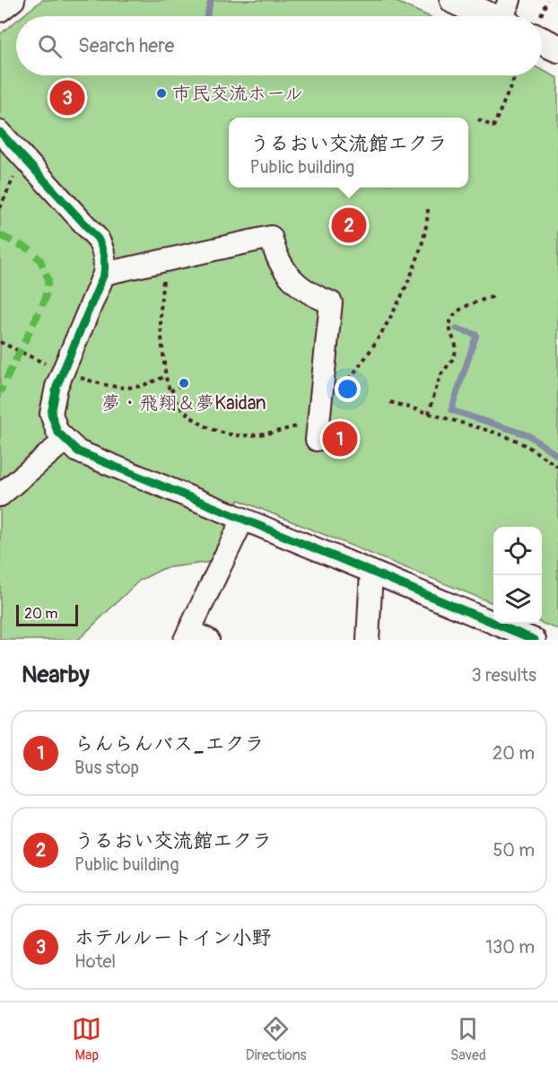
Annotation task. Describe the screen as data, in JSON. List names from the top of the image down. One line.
{"places":["市民交流ホール","夢・飛翔＆夢Kaidan"],"scale_bar":"20 m","page":{"search":"Search here","pins":["3","2","1"],"popup":["うるおい交流館エクラ","Public building"],"scale":"20 m","heading":["Nearby","3 results"],"list":[{"mark":"1","name":"らんらんバス_エクラ","note":"Bus stop","value":"20 m"},{"mark":"2","name":"うるおい交流館エクラ","note":"Public building","value":"50 m"},{"mark":"3","name":"ホテルルートイン小野","note":"Hotel","value":"130 m"}],"nav":["Map","Directions","Saved"]}}
